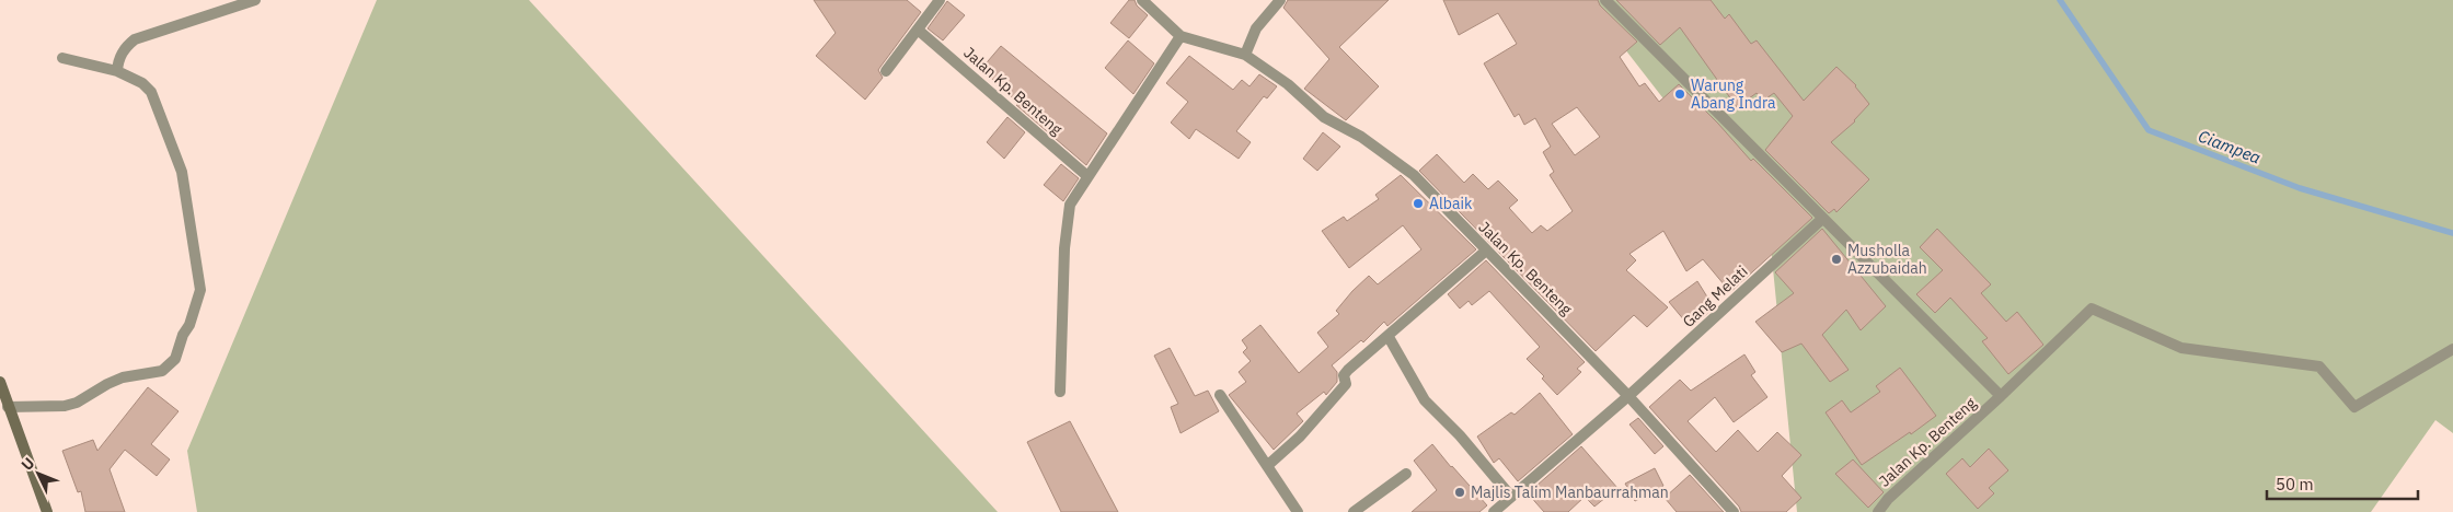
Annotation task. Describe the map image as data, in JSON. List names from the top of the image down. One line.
{"streets":{"street":["Jalan Kp. Benteng","Gang Melati"]},"crossings":[["Jalan Kp. Benteng","Gang Melati"]],"water":["Ciampea"],"places":["Warung Abang Indra","Albaik","Musholla Azzubaidah","Majlis Talim Manbaurrahman"],"scale_bar":"50 m","north":"top left"}
